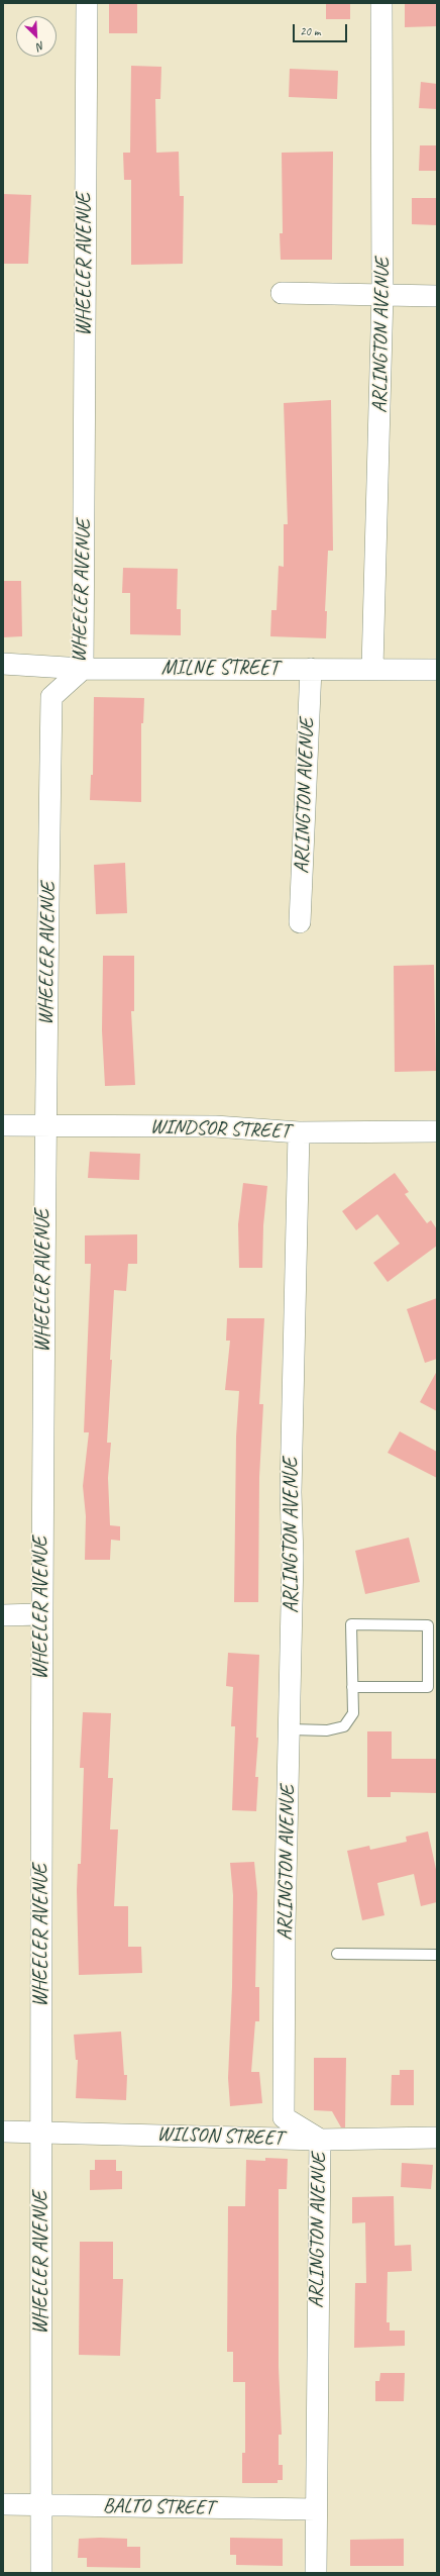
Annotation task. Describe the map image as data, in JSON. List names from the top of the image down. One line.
{"streets":{"street":["WHEELER AVENUE","ARLINGTON AVENUE","MILNE STREET","WINDSOR STREET","WILSON STREET","BALTO STREET"]},"crossings":[["WHEELER AVENUE","MILNE STREET"],["WHEELER AVENUE","WINDSOR STREET"],["WHEELER AVENUE","WILSON STREET"],["WHEELER AVENUE","BALTO STREET"],["ARLINGTON AVENUE","MILNE STREET"],["ARLINGTON AVENUE","WINDSOR STREET"],["ARLINGTON AVENUE","WILSON STREET"],["ARLINGTON AVENUE","BALTO STREET"]],"scale_bar":"20 m","north":"bottom right"}
